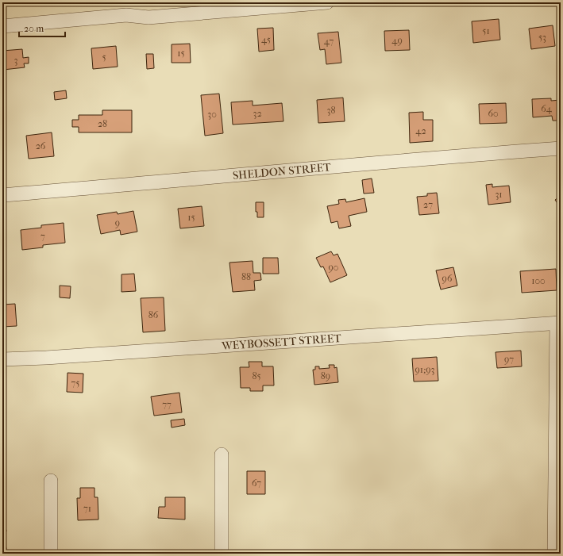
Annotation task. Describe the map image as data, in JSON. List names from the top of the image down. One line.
{"streets":{"street":["SHELDON STREET","WEYBOSSETT STREET"]},"house_numbers":["51","53","45","49","47","15","5","3","64","38","32","60","30","28","42","26","31","27","15","9","7","90","88","96","100","86","97","91;93","85","89","75","77","67","71"],"scale_bar":"20 m"}
